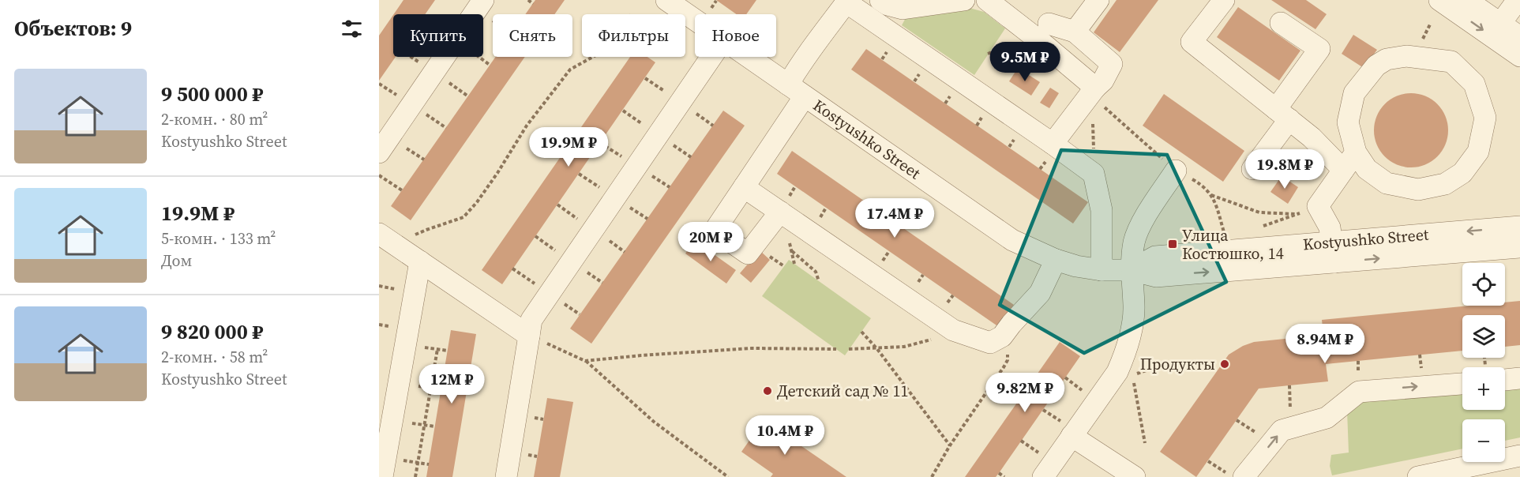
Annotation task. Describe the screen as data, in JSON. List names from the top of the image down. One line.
{"streets":{"street":["Kostyushko Street"]},"places":{"transit":["Улица Костюшко, 14"],"other":["Продукты","Детский сад № 11"]},"page":{"heading":"Объектов: 9","chip":["Купить","Снять","Фильтры","Новое"],"price":["9.5M ₽","19.9M ₽","19.8M ₽","17.4M ₽","20M ₽","8.94M ₽","12M ₽","9.82M ₽","10.4M ₽"],"list":[{"name":"9 500 000 ₽","note":"2-комн. · 80 m² · Kostyushko Street"},{"name":"19.9M ₽","note":"5-комн. · 133 m² · Дом"},{"name":"9 820 000 ₽","note":"2-комн. · 58 m² · Kostyushko Street"}],"map_buttons":["+","−"]}}
